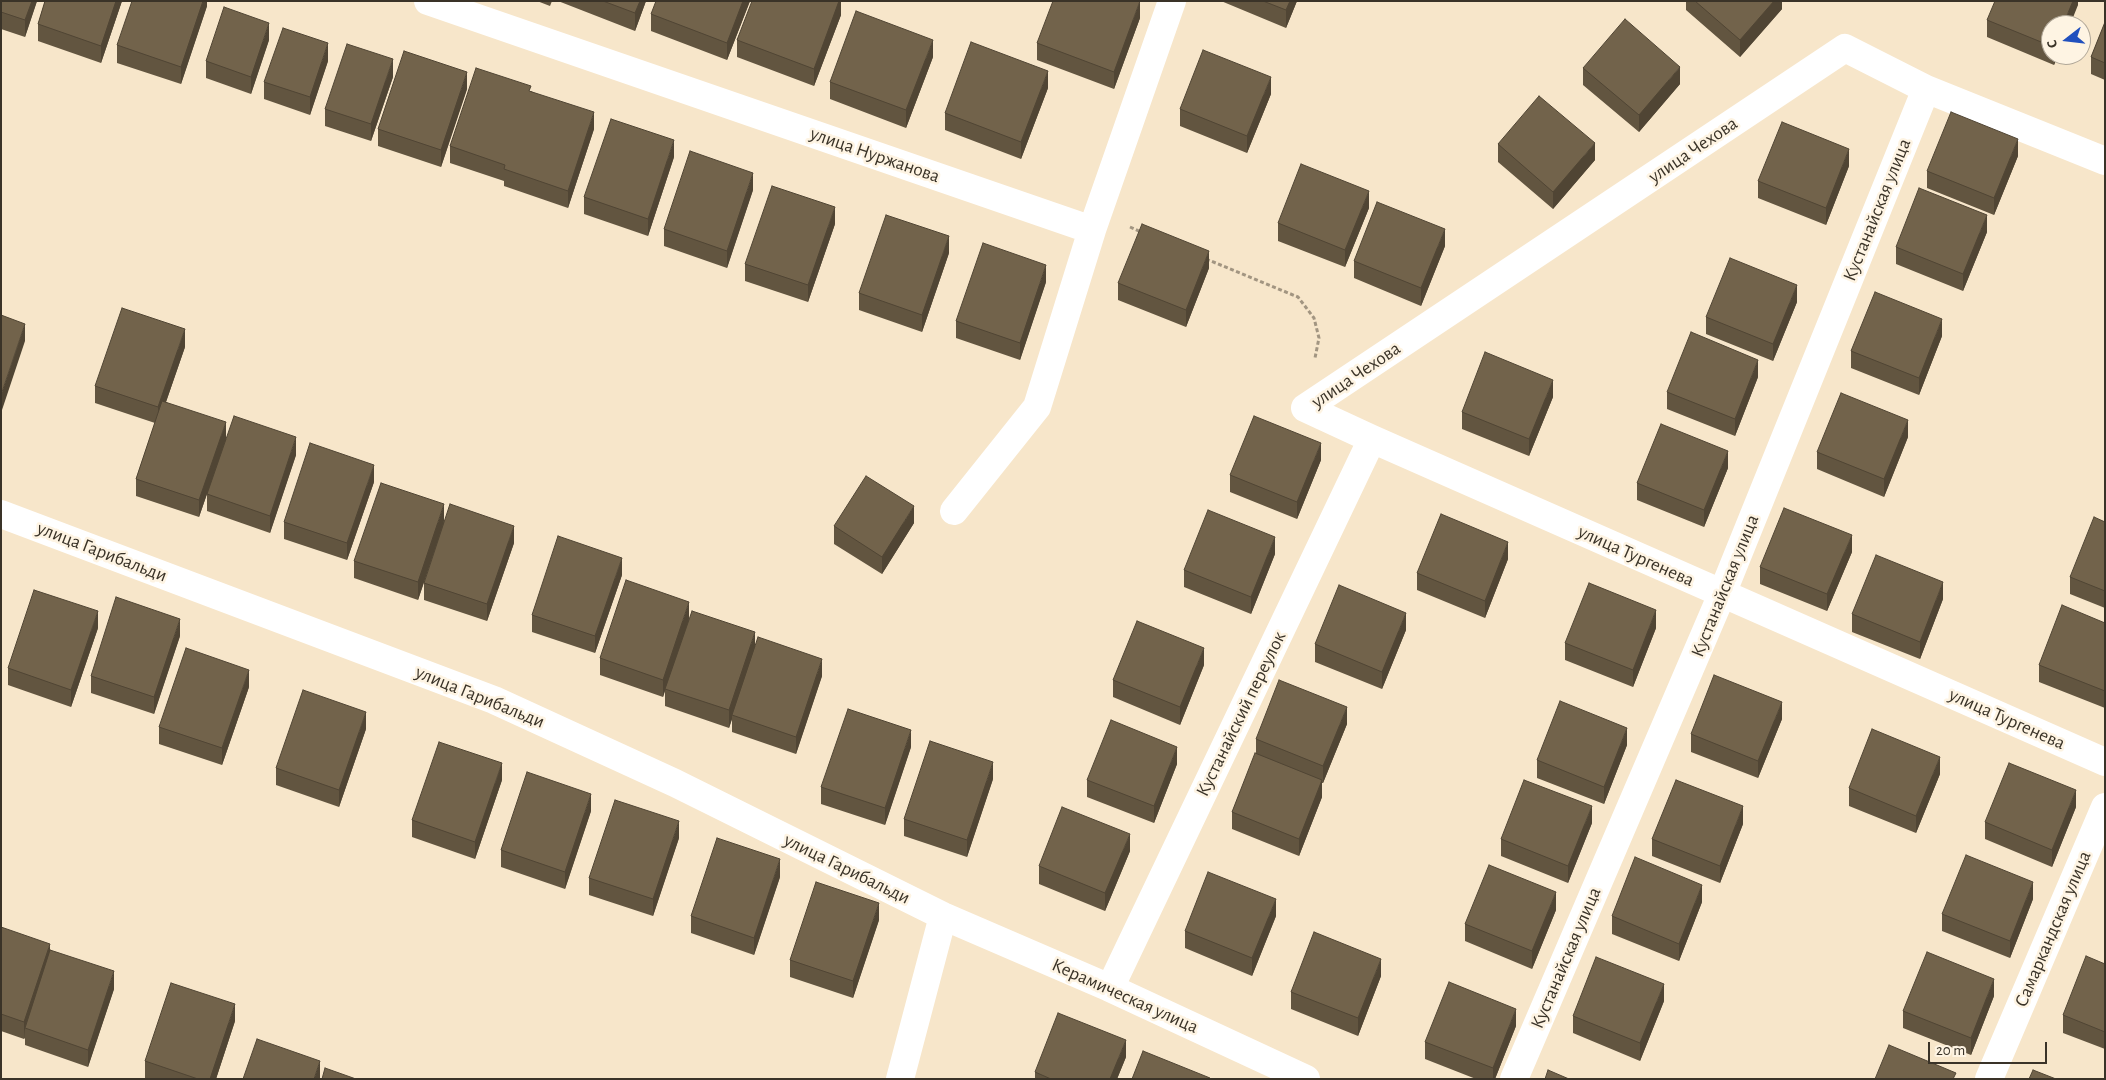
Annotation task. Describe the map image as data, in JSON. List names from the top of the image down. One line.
{"streets":{"street":["улица Чехова","улица Нуржанова","Кустанайская улица","улица Гарибальди","улица Тургенева","Кустанайский переулок","Самаркандская улица","Керамическая улица"]},"crossings":[["улица Чехова","Кустанайская улица"],["улица Чехова","улица Тургенева"],["Кустанайская улица","улица Тургенева"],["улица Гарибальди","Керамическая улица"],["улица Тургенева","Кустанайский переулок"],["Кустанайский переулок","Керамическая улица"]],"scale_bar":"20 m","north":"left"}
